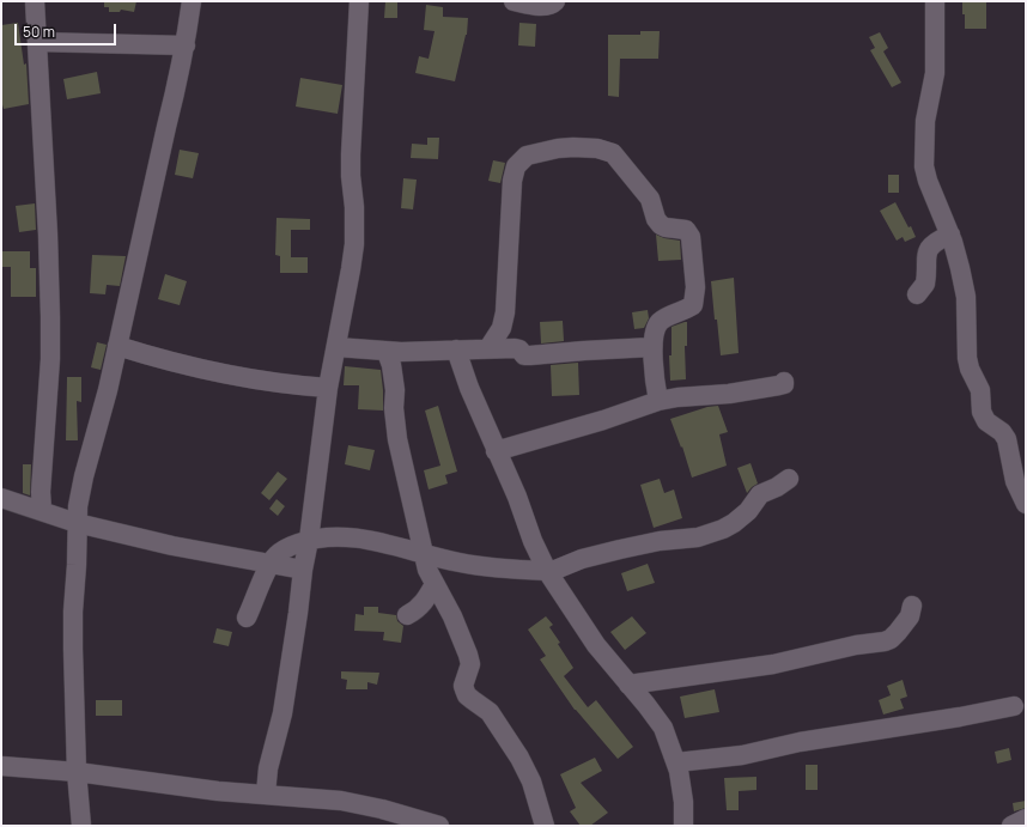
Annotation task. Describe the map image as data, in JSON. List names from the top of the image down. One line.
{"scale_bar":"50 m"}
